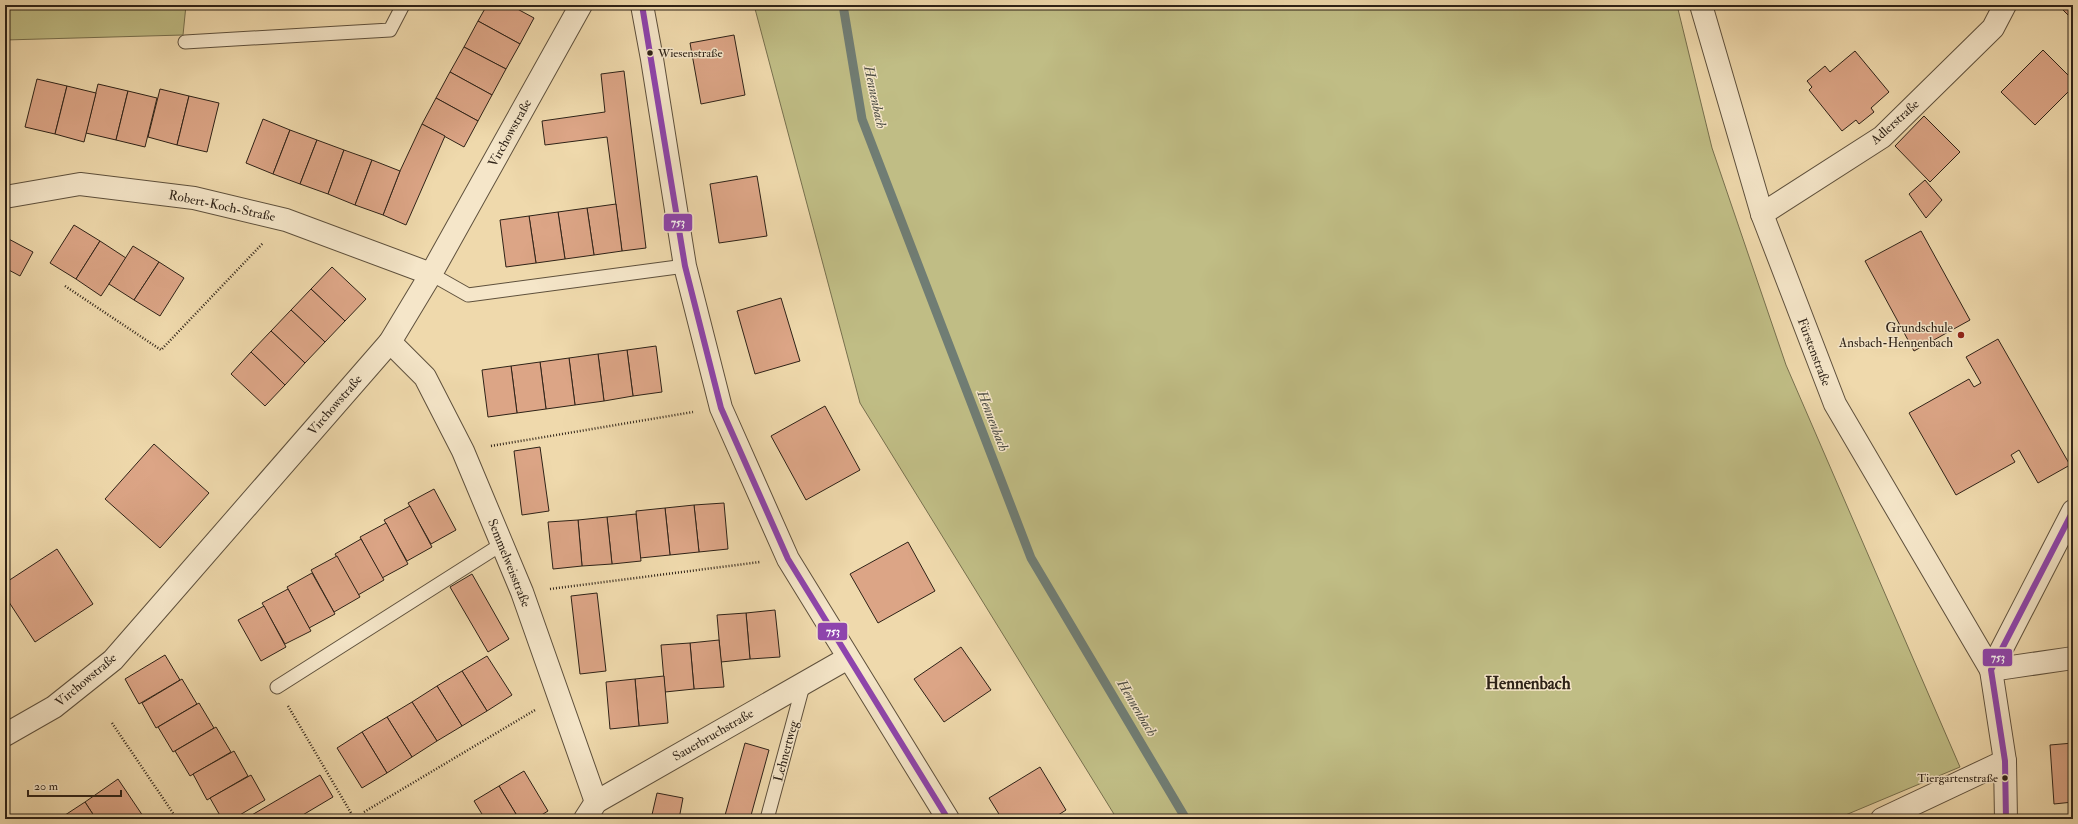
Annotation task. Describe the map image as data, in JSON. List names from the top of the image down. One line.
{"streets":{"street":["Adlerstraße","Virchowstraße","Robert-Koch-Straße","Fürstenstraße","Semmelweisstraße","Sauerbruchstraße"],"lane":["Lehnertweg"]},"crossings":[["Adlerstraße","Fürstenstraße"],["Virchowstraße","Robert-Koch-Straße"],["Virchowstraße","Semmelweisstraße"],["Semmelweisstraße","Sauerbruchstraße"],["Sauerbruchstraße","Lehnertweg"]],"districts":["Hennenbach"],"water":["Hennenbach"],"places":["Wiesenstraße","Grundschule Ansbach-Hennenbach","Tiergartenstraße"],"lines":["transit line 753"],"scale_bar":"20 m"}
